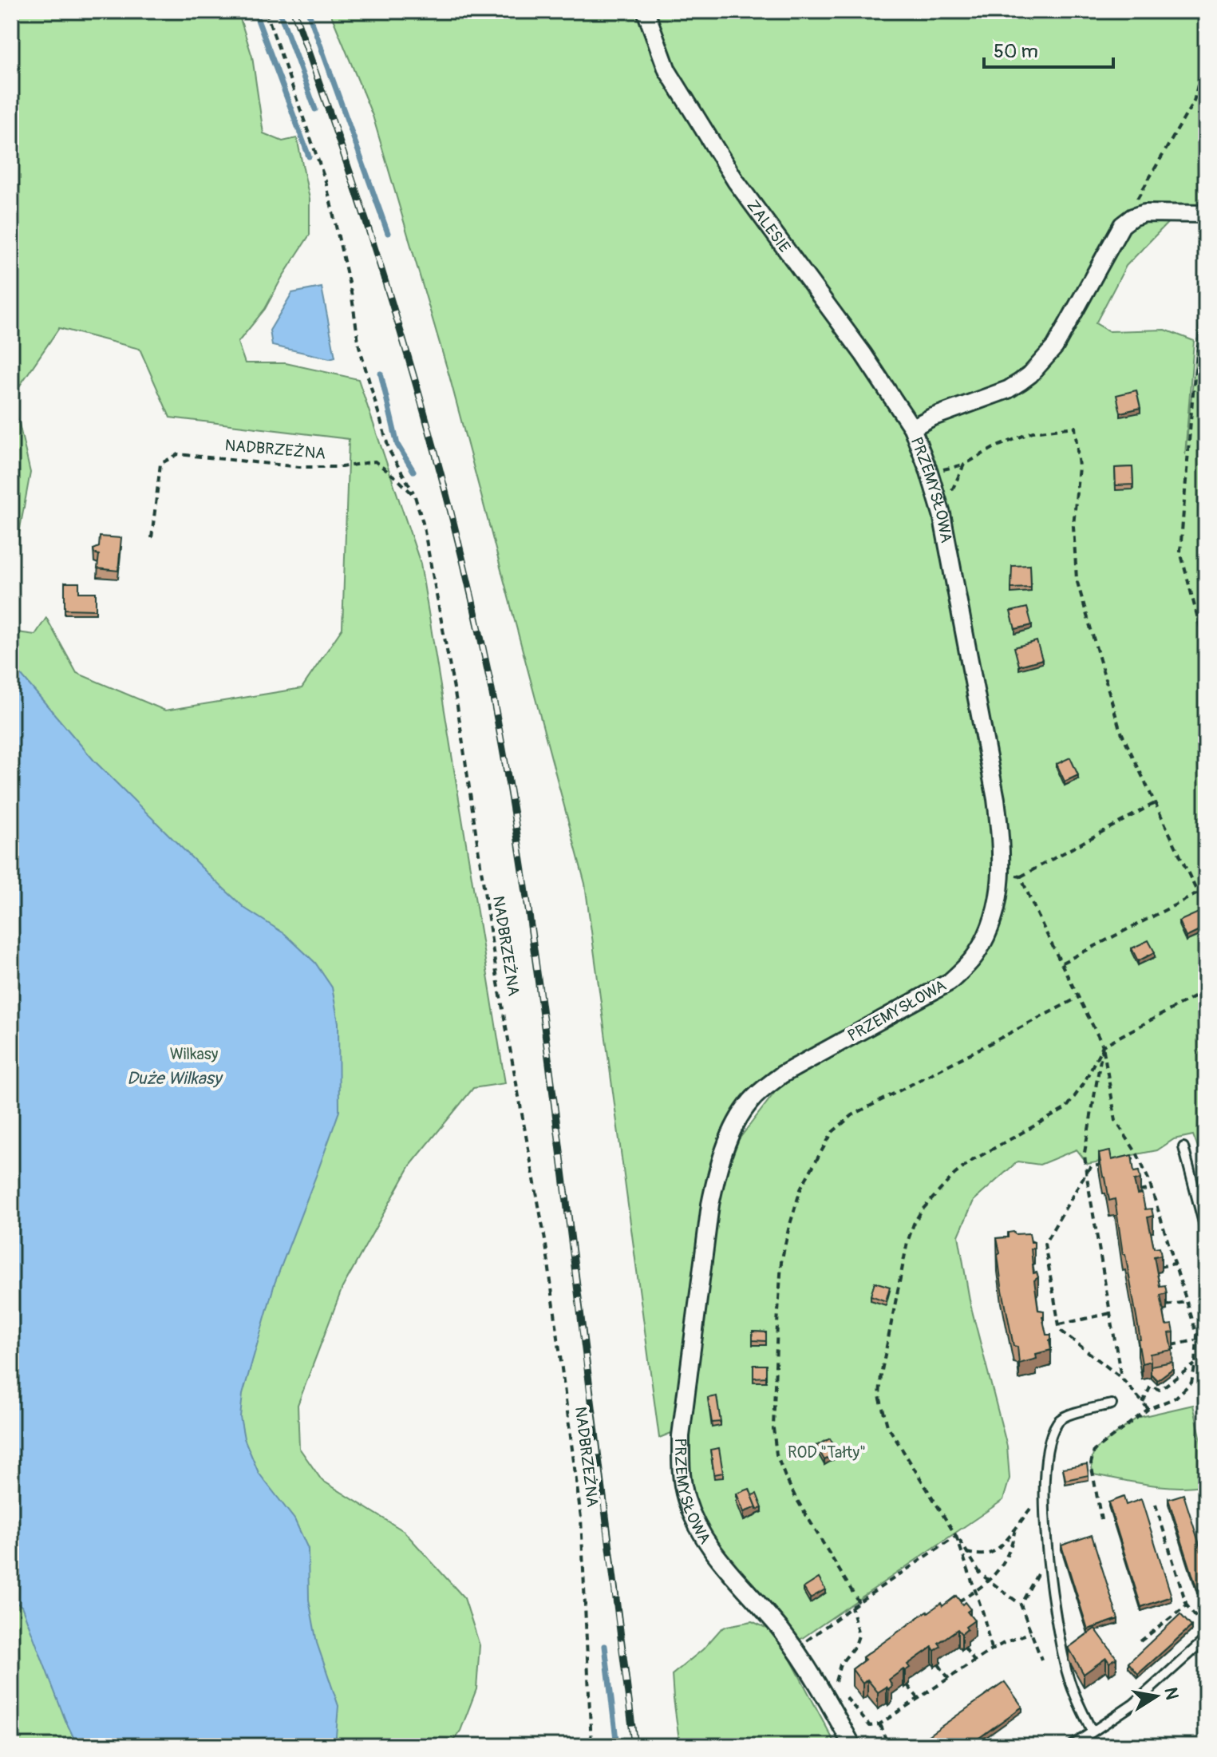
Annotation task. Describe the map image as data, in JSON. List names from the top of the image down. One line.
{"streets":{"street":["ZALESIE","PRZEMYSŁOWA"],"path":["NADBRZEŻNA"]},"crossings":[["ZALESIE","PRZEMYSŁOWA"]],"water":["Duże Wilkasy"],"parks":["Wilkasy","ROD \"Tałty\""],"scale_bar":"50 m","north":"right"}
